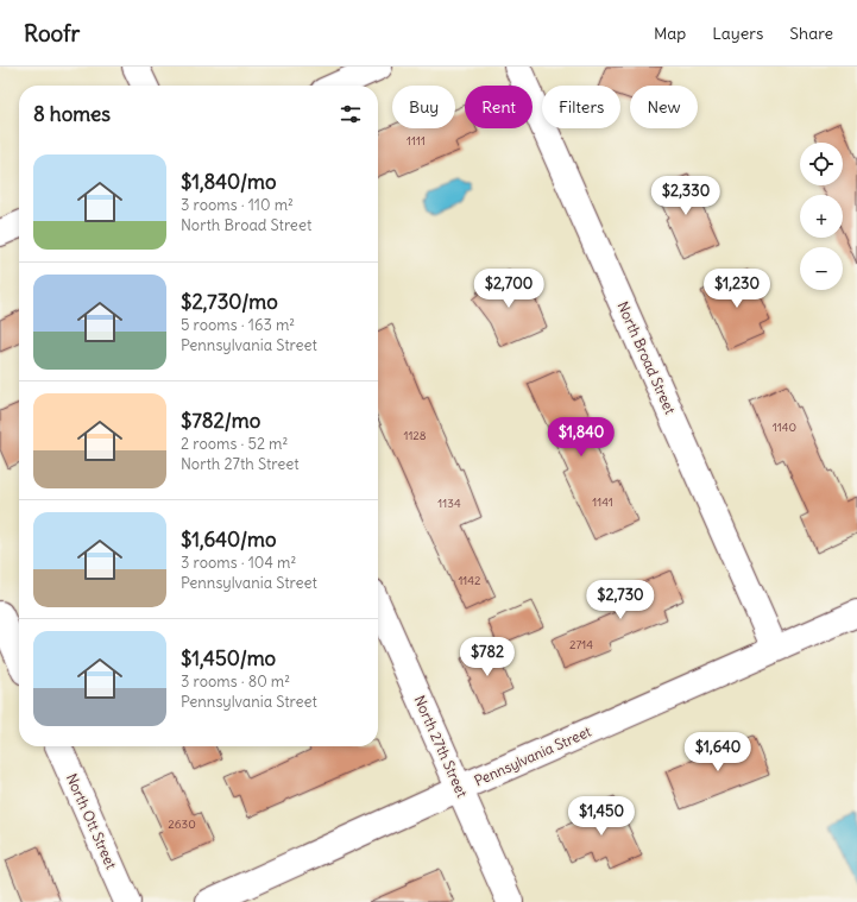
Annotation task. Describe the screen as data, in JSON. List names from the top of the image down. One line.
{"streets":{"street":["North Broad Street","North 27th Street","Pennsylvania Street","North Ott Street"]},"crossings":[["North Broad Street","Pennsylvania Street"],["North 27th Street","Pennsylvania Street"]],"house_numbers":["1111","1140","1128","1141","1134","1142","2714","2630"],"page":{"header":"Roofr","nav":["Map","Layers","Share"],"chip":["Buy","Rent","Filters","New"],"heading":"8 homes","map_buttons":["+","−"],"list":[{"name":"$1,840/mo","note":"3 rooms · 110 m² · North Broad Street"},{"name":"$2,730/mo","note":"5 rooms · 163 m² · Pennsylvania Street"},{"name":"$782/mo","note":"2 rooms · 52 m² · North 27th Street"},{"name":"$1,640/mo","note":"3 rooms · 104 m² · Pennsylvania Street"},{"name":"$1,450/mo","note":"3 rooms · 80 m² · Pennsylvania Street"}],"price":["$2,330","$2,700","$1,230","$1,840","$2,730","$782","$1,640","$1,450"]}}
